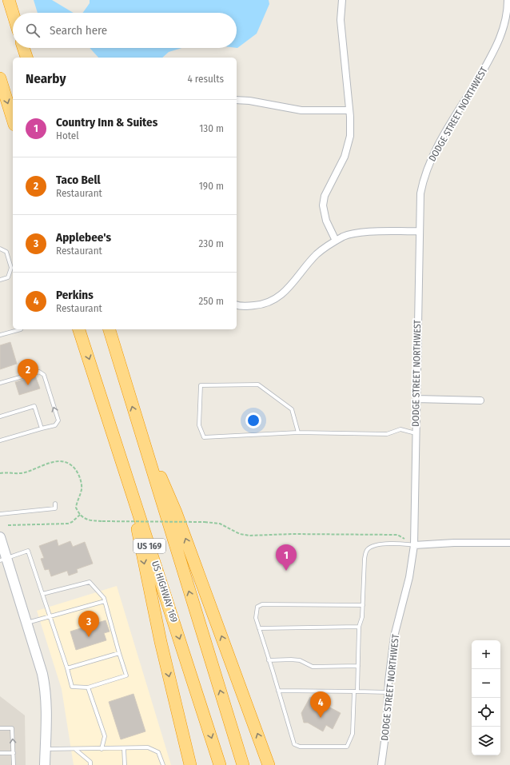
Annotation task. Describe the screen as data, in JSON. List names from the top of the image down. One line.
{"streets":{"highway":["US 169","US HIGHWAY 169"],"street":["DODGE STREET NORTHWEST"]},"page":{"search":"Search here","heading":["Nearby","4 results"],"list":[{"mark":"1","name":"Country Inn & Suites","note":"Hotel","value":"130 m"},{"mark":"2","name":"Taco Bell","note":"Restaurant","value":"190 m"},{"mark":"3","name":"Applebee's","note":"Restaurant","value":"230 m"},{"mark":"4","name":"Perkins","note":"Restaurant","value":"250 m"}],"pins":["2","1","3","4"],"map_buttons":["+","−"]}}
